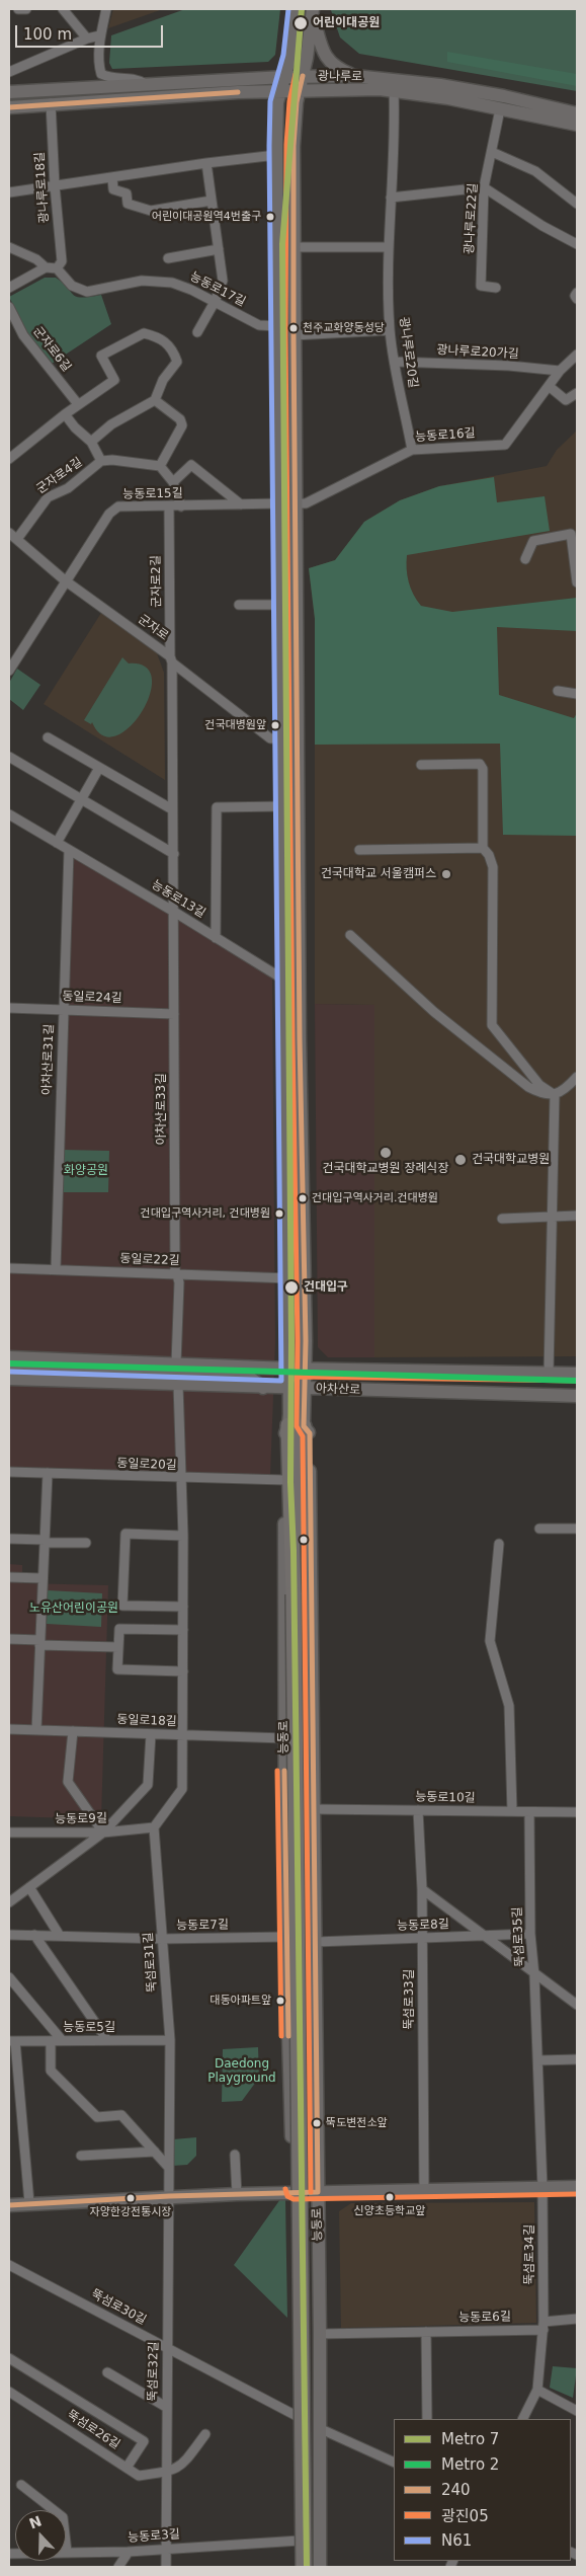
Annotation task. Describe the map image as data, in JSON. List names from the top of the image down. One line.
{"streets":{"main road":["광나루로","아차산로","능동로"],"street":["광나루로18길","광나루로22길","능동로17길","군자로6길","광나루로20길","광나루로20가길","능동로16길","군자로4길","능동로15길","군자로2길","군자로","능동로13길","동일로24길","아차산로31길","아차산로33길","동일로22길","동일로20길","동일로18길","능동로10길","능동로9길","능동로7길","능동로8길","뚝섬로35길","뚝섬로31길","뚝섬로33길","능동로5길","뚝섬로34길","뚝섬로30길","능동로6길","뚝섬로32길","뚝섬로26길","능동로3길"]},"crossings":[["광나루로","광나루로18길"],["광나루로","광나루로22길"],["광나루로","광나루로20길"],["광나루로","능동로"],["광나루로18길","능동로17길"],["능동로17길","능동로"],["광나루로20길","광나루로20가길"],["광나루로20길","능동로16길"],["광나루로20가길","능동로16길"],["능동로16길","능동로"],["군자로4길","군자로"],["능동로15길","군자로2길"],["능동로15길","군자로"],["능동로15길","능동로"],["군자로2길","군자로"],["군자로2길","아차산로33길"],["군자로","아차산로33길"],["군자로","능동로"],["능동로13길","아차산로31길"],["능동로13길","아차산로33길"],["능동로13길","능동로"],["동일로24길","아차산로31길"],["동일로24길","아차산로33길"],["아차산로31길","동일로22길"],["아차산로33길","동일로22길"],["아차산로33길","아차산로"],["동일로22길","능동로"],["아차산로","능동로"],["동일로20길","능동로"],["동일로18길","능동로"],["능동로","능동로10길"],["능동로","능동로7길"],["능동로","능동로8길"],["능동로","뚝섬로30길"],["능동로","능동로6길"],["능동로","능동로3길"],["능동로10길","뚝섬로35길"],["능동로10길","뚝섬로33길"],["능동로9길","뚝섬로31길"],["능동로7길","뚝섬로31길"],["능동로8길","뚝섬로35길"],["능동로8길","뚝섬로33길"],["뚝섬로35길","뚝섬로34길"],["뚝섬로31길","능동로5길"],["뚝섬로31길","뚝섬로32길"],["뚝섬로34길","능동로6길"],["뚝섬로30길","뚝섬로32길"],["뚝섬로32길","뚝섬로26길"],["뚝섬로32길","능동로3길"]],"parks":["화양공원","노유산어린이공원","Daedong Playground"],"places":["어린이대공원","어린이대공원역4번출구","천주교화양동성당","건국대병원앞","건국대학교 서울캠퍼스","건국대학교병원 장례식장","건국대학교병원","건대입구역사거리.건대병원","건대입구역사거리, 건대병원","건대입구","대동아파트앞","뚝도변전소앞","신양초등학교앞","자양한강전통시장"],"lines":["metro line 7","transit line N61","transit line 광진05","transit line 240","metro line 2"],"legend":["Metro 7","Metro 2","240","광진05","N61"],"scale_bar":"100 m","north":"top"}
